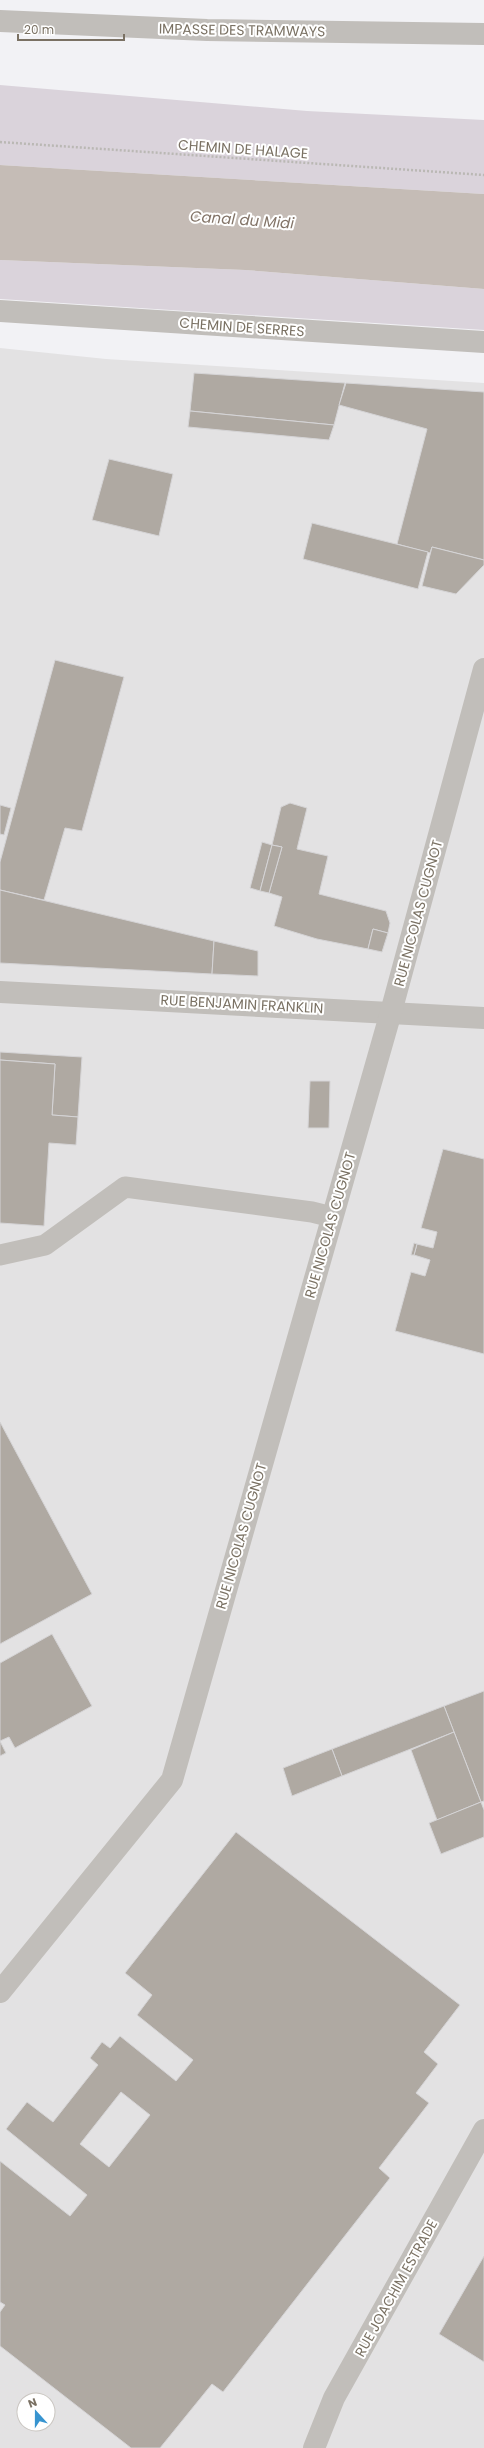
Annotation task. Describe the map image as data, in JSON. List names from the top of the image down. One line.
{"streets":{"street":["IMPASSE DES TRAMWAYS","CHEMIN DE SERRES","RUE NICOLAS CUGNOT","RUE BENJAMIN FRANKLIN","RUE JOACHIM ESTRADE"],"path":["CHEMIN DE HALAGE"]},"crossings":[["RUE NICOLAS CUGNOT","RUE BENJAMIN FRANKLIN"]],"water":["Canal du Midi"],"scale_bar":"20 m","north":"top"}
